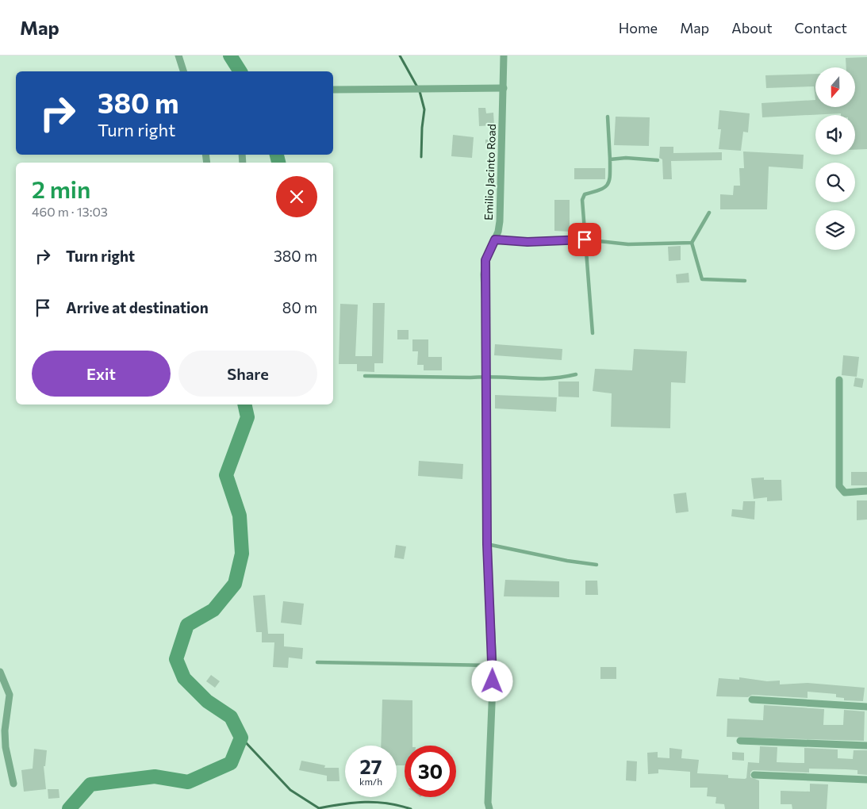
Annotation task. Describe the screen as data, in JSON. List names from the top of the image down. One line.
{"streets":{"street":["Emilio Jacinto Road"]},"north":"bottom","page":{"header":"Map","nav":["Home","Map","About","Contact"],"turn":["380 m","Turn right"],"heading":["2 min","460 m · 13:03"],"list":[{"name":"Turn right","value":"380 m"},{"name":"Arrive at destination","value":"80 m"}],"buttons":["Exit","Share"],"speed":"27 km/h","limit":"30"}}
